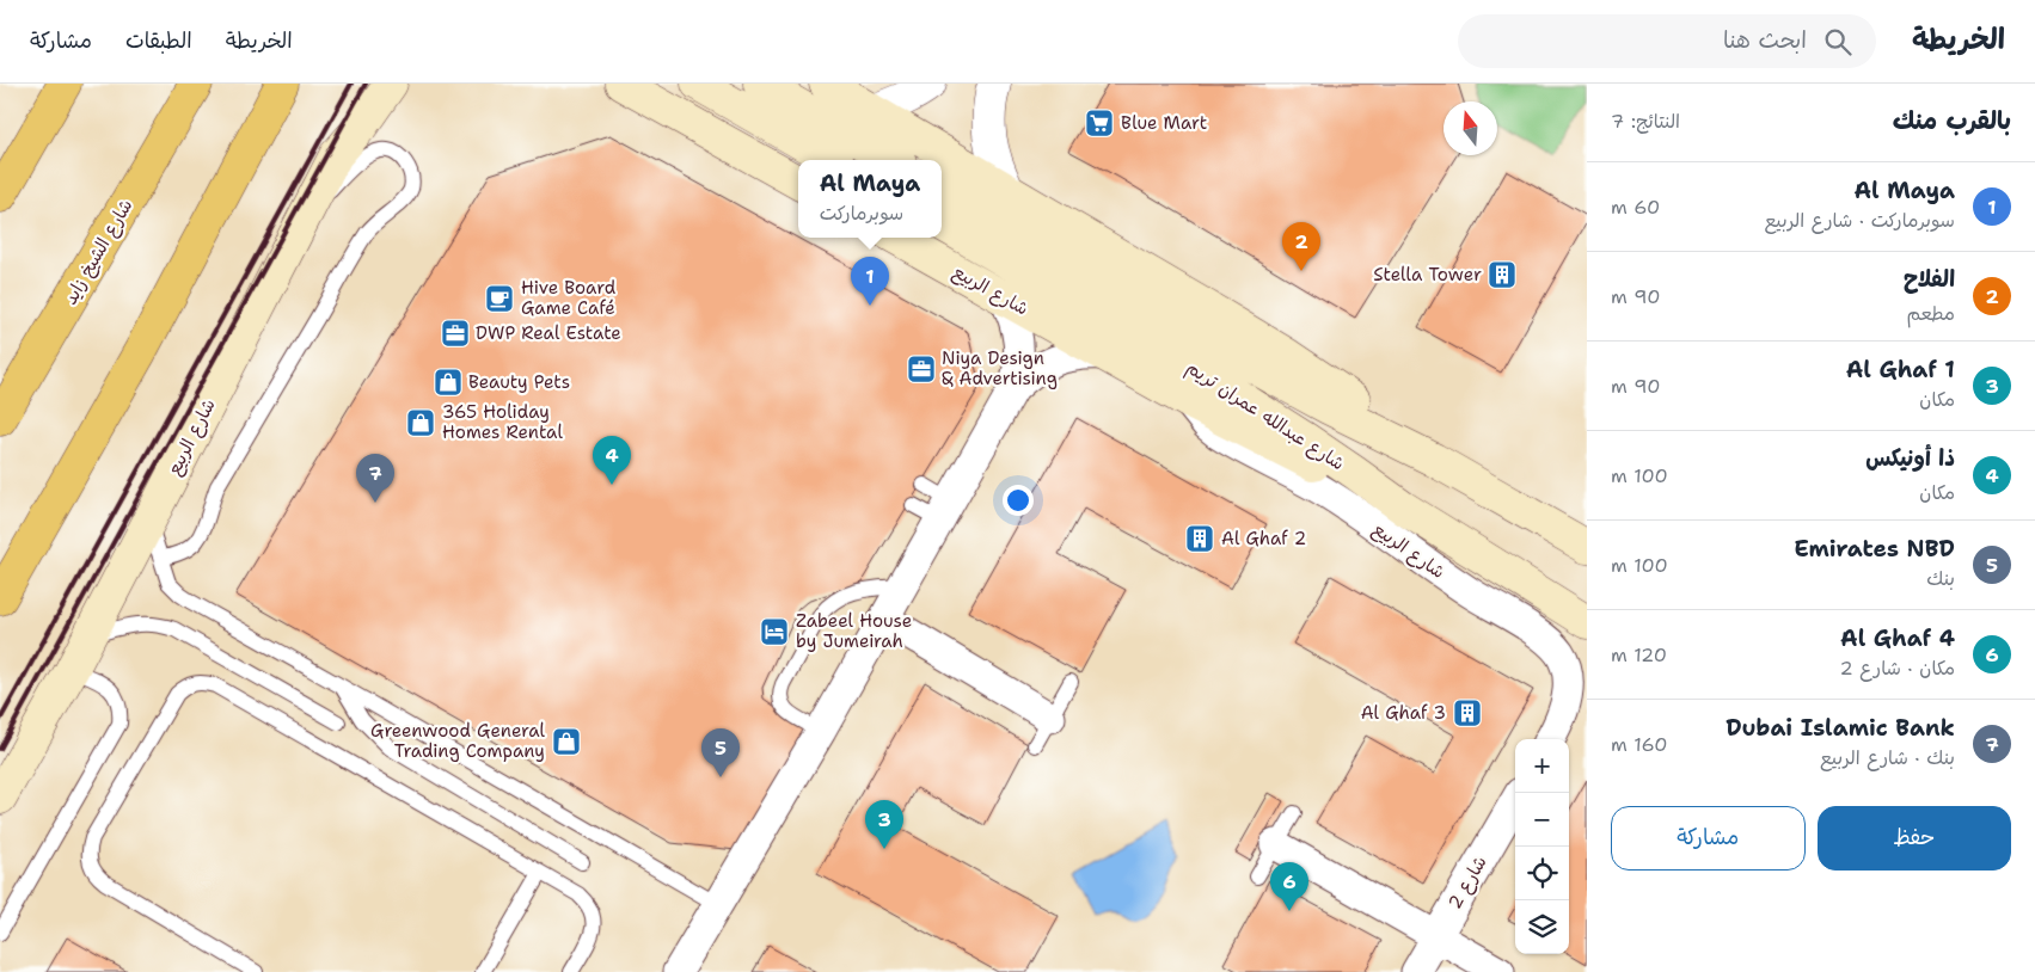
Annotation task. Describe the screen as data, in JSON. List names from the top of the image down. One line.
{"streets":{"highway":["شارع الشيخ زايد"],"main road":["شارع الربيع","شارع عبدالله عمران تريم"],"street":["شارع 2"]},"crossings":[["شارع الربيع","شارع عبدالله عمران تريم"]],"places":{"supermarket":["Blue Mart"],"building":["Stella Tower","Al Ghaf 2","Al Ghaf 3"],"cafe":["Hive Board Game Café"],"office":["DWP Real Estate","Niya Design & Advertising"],"shop":["Beauty Pets","365 Holiday Homes Rental","Greenwood General Trading Company"],"hotel":["Zabeel House by Jumeirah"]},"north":"top","page":{"header":"الخريطة","search":"ابحث هنا","nav":["الخريطة","الطبقات","مشاركة"],"heading":["بالقرب منك","النتائج: 7"],"popup":["Al Maya","سوبرماركت"],"list":[{"mark":"1","name":"Al Maya","note":"سوبرماركت · شارع الربيع","value":"60 m"},{"mark":"2","name":"الفلاح","note":"مطعم","value":"90 m"},{"mark":"3","name":"Al Ghaf 1","note":"مكان","value":"90 m"},{"mark":"4","name":"ذا أونيكس","note":"مكان","value":"100 m"},{"mark":"5","name":"Emirates NBD","note":"بنك","value":"100 m"},{"mark":"6","name":"Al Ghaf 4","note":"مكان · شارع 2","value":"120 m"},{"mark":"7","name":"Dubai Islamic Bank","note":"بنك · شارع الربيع","value":"160 m"}],"pins":["2","1","4","7","5","3","6"],"map_buttons":["+","−"],"buttons":["حفظ","مشاركة"]}}
